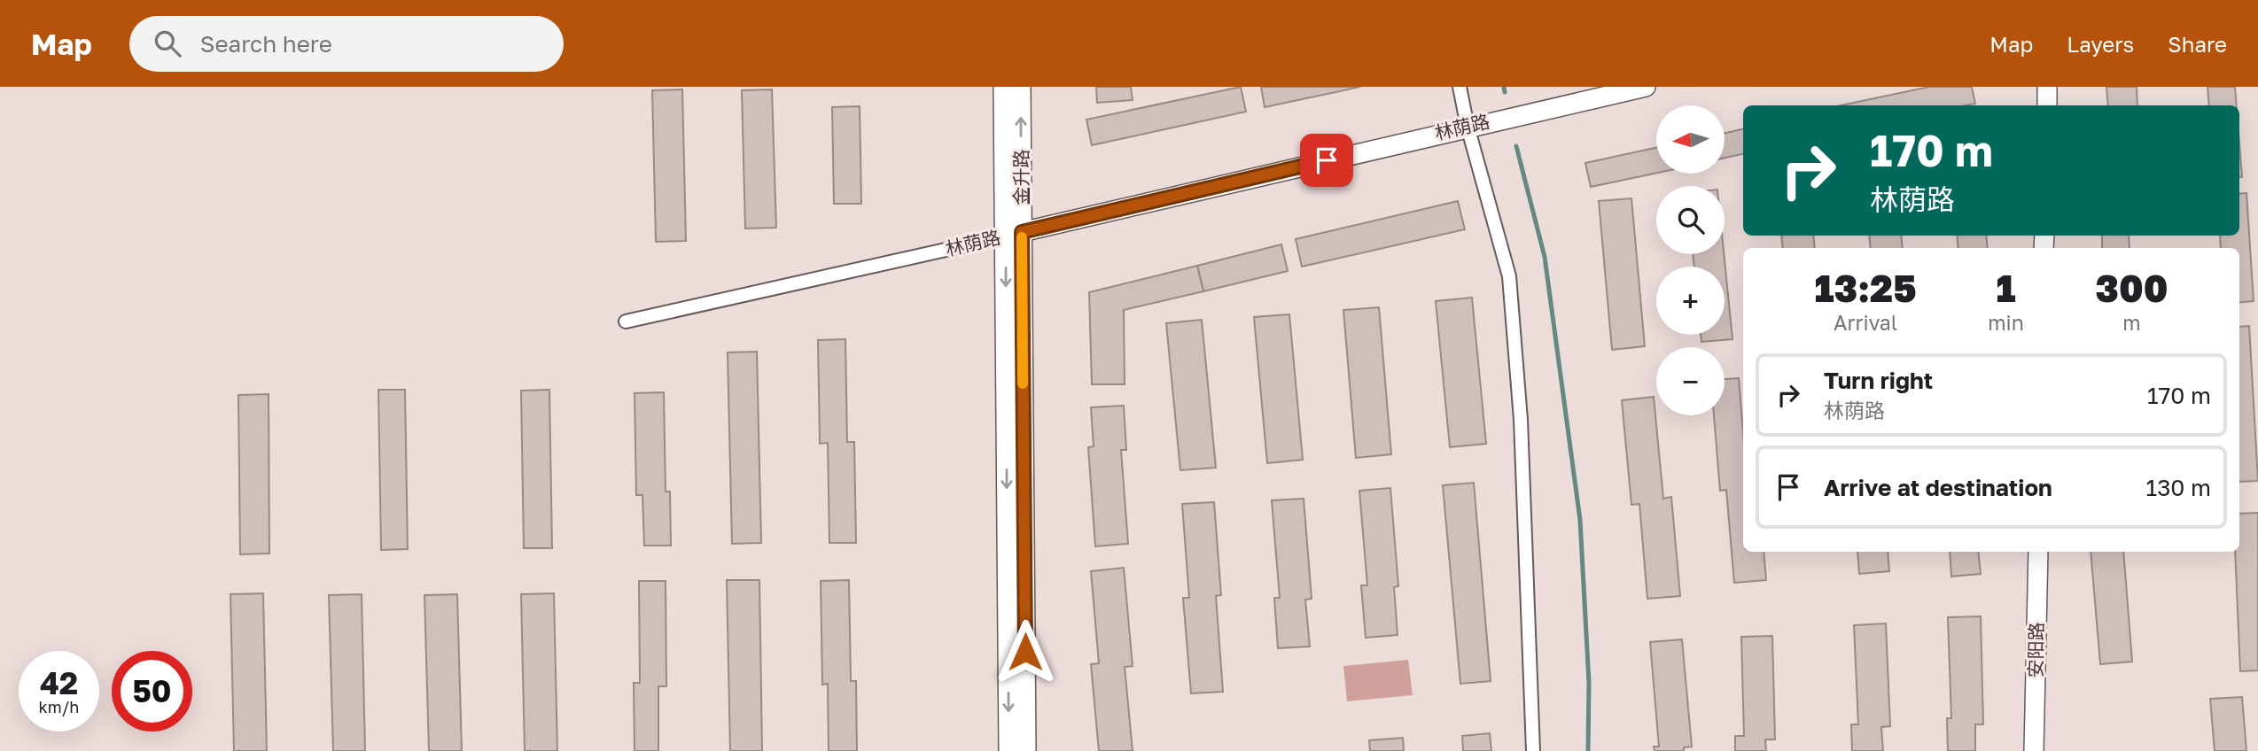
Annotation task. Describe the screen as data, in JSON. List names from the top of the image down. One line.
{"streets":{"main road":["林荫路","金升路","安阳路"]},"crossings":[["林荫路","金升路"]],"north":"left","page":{"header":"Map","search":"Search here","nav":["Map","Layers","Share"],"map_buttons":["+","−"],"turn":["170 m","林荫路"],"eta":["13:25","Arrival","1","min","300","m"],"list":[{"name":"Turn right","note":"林荫路","value":"170 m"},{"name":"Arrive at destination","value":"130 m"}],"speed":"42 km/h","limit":"50"}}
